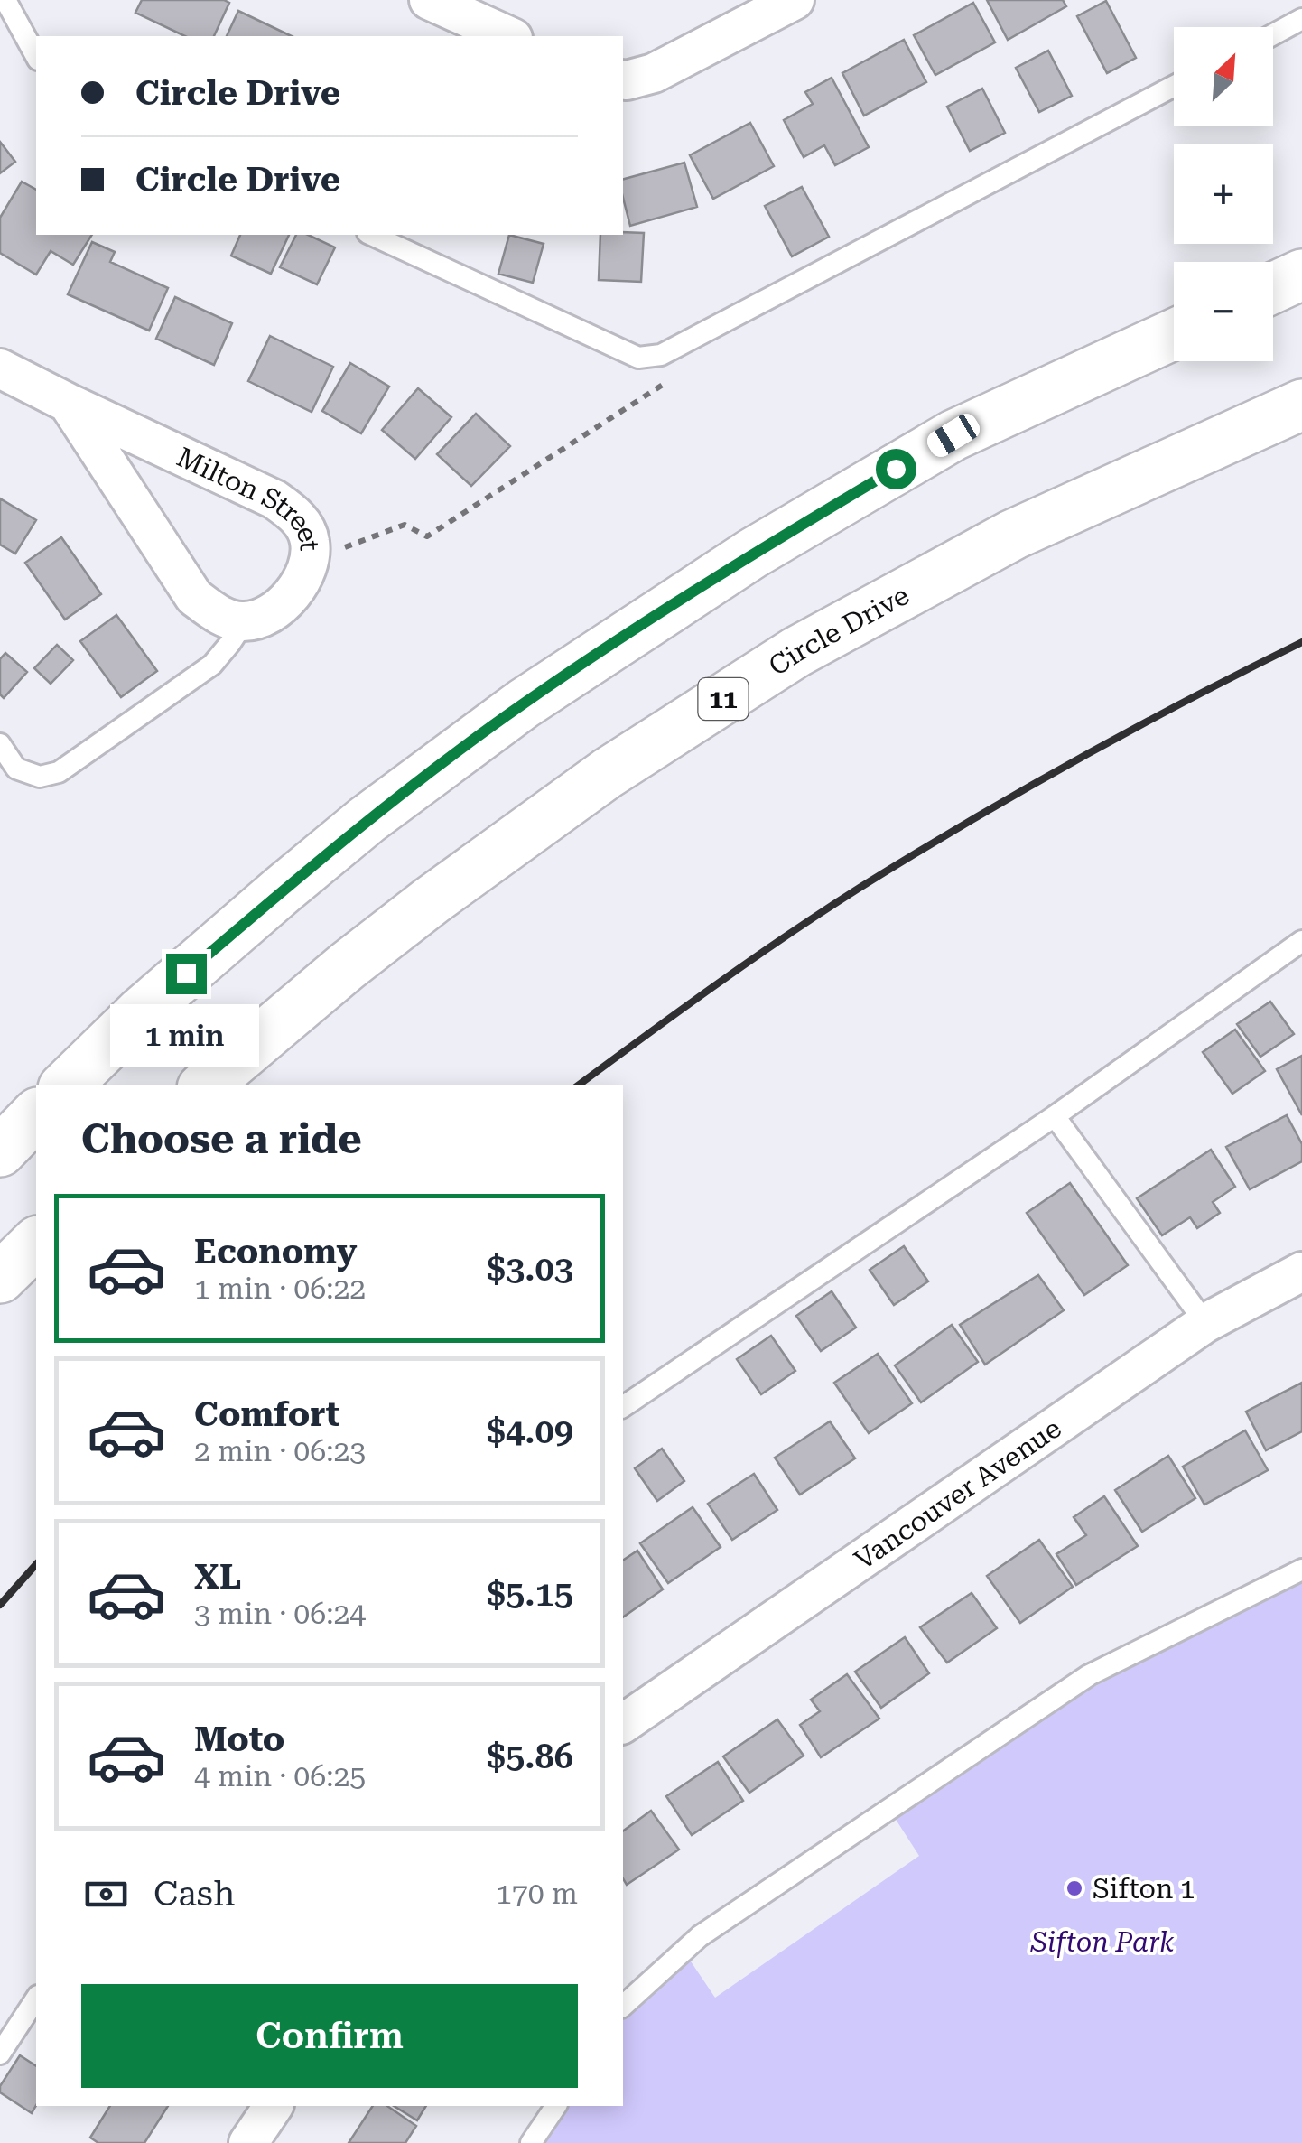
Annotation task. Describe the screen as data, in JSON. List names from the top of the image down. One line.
{"streets":{"highway":["Circle Drive","11"],"street":["Milton Street","Vancouver Avenue"]},"parks":["Sifton Park"],"places":["Sifton 1"],"north":"top right","page":{"map_buttons":["+","−"],"banner":["Circle Drive","Circle Drive"],"bubble":"1 min","heading":"Choose a ride","list":[{"name":"Economy","note":"1 min · 06:22","value":"$3.03"},{"name":"Comfort","note":"2 min · 06:23","value":"$4.09"},{"name":"XL","note":"3 min · 06:24","value":"$5.15"},{"name":"Moto","note":"4 min · 06:25","value":"$5.86"}],"pay":["Cash","170 m"],"buttons":"Confirm"}}
